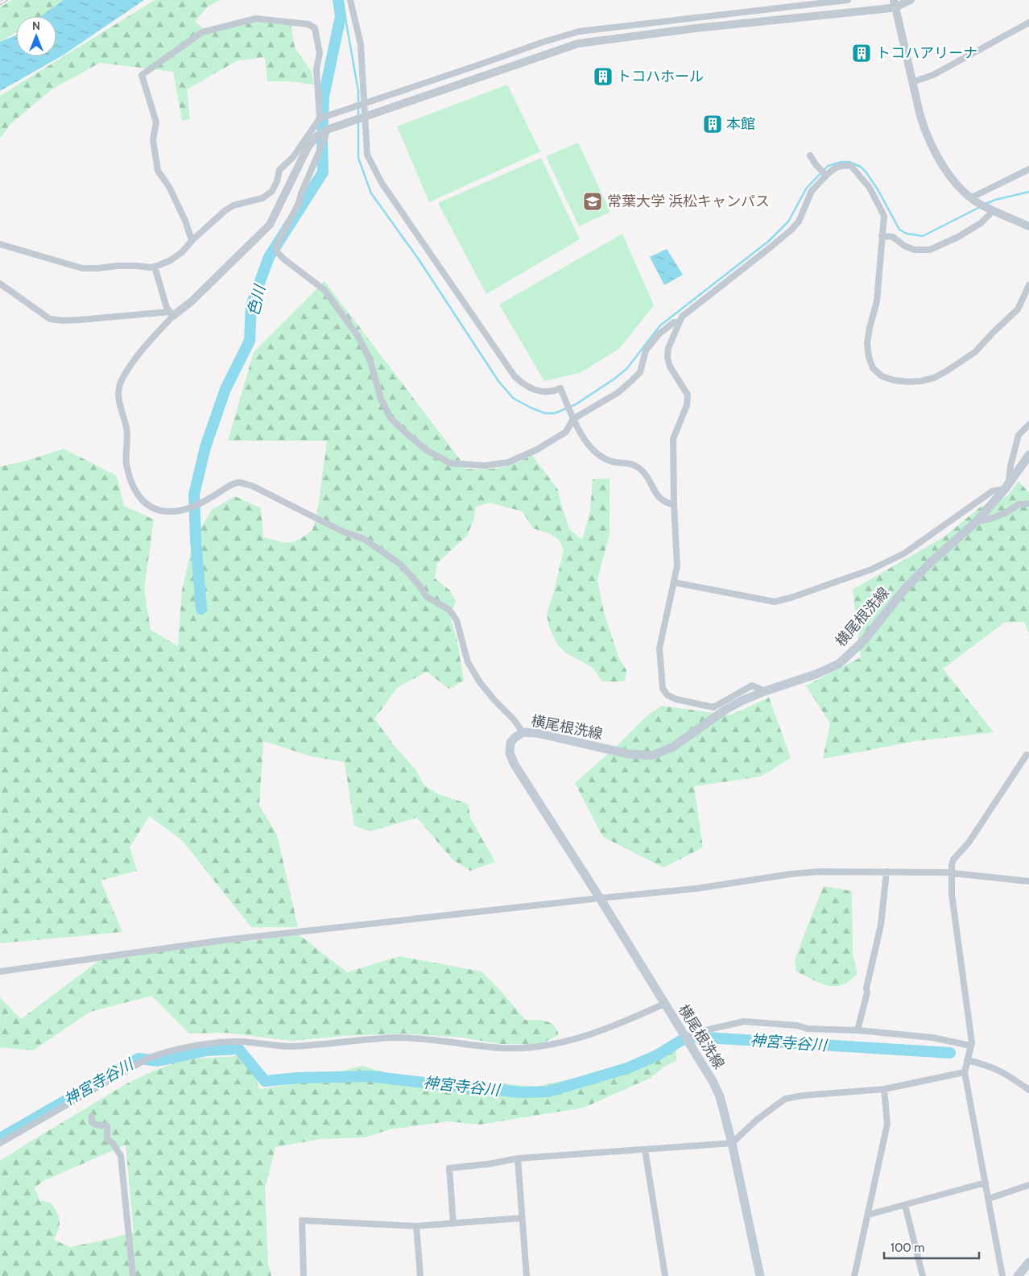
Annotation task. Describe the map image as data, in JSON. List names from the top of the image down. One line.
{"streets":{"main road":["横尾根洗線"]},"water":["色川","神宮寺谷川"],"places":{"building":["トコハアリーナ","トコハホール","本館"],"school or university":["常葉大学 浜松キャンパス"]},"scale_bar":"100 m","north":"top"}
